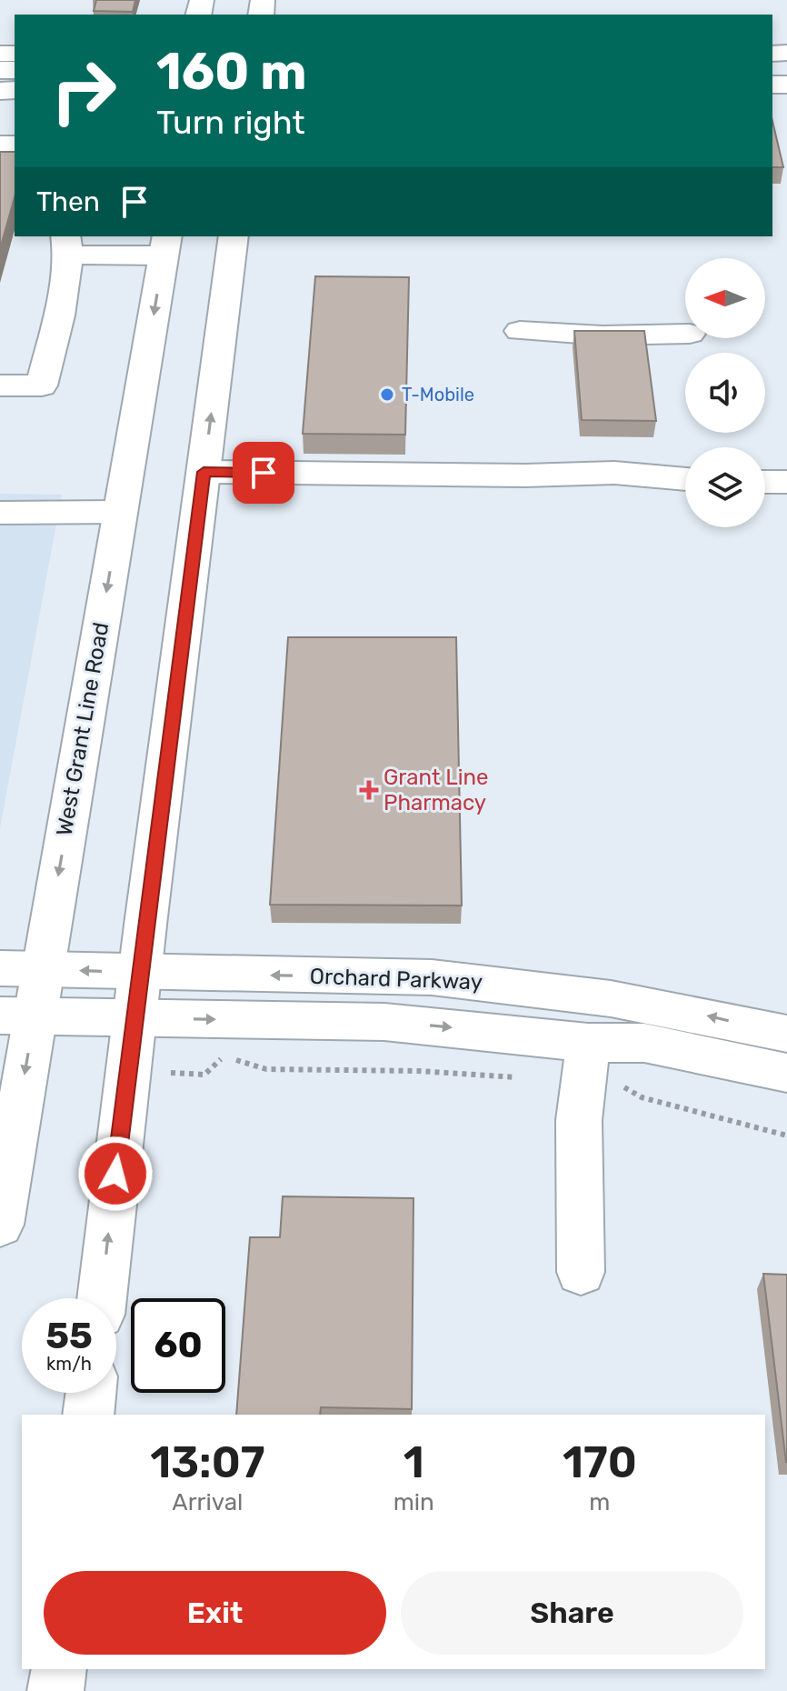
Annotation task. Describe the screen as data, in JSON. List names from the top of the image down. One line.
{"streets":{"main road":["West Grant Line Road","Orchard Parkway"]},"crossings":[["West Grant Line Road","Orchard Parkway"]],"places":{"other":["T-Mobile"],"health":["Grant Line Pharmacy"]},"north":"left","page":{"turn":["160 m","Turn right"],"then":"Then","speed":"55 km/h","limit":"60","eta":["13:07","Arrival","1","min","170","m"],"buttons":["Exit","Share"]}}
